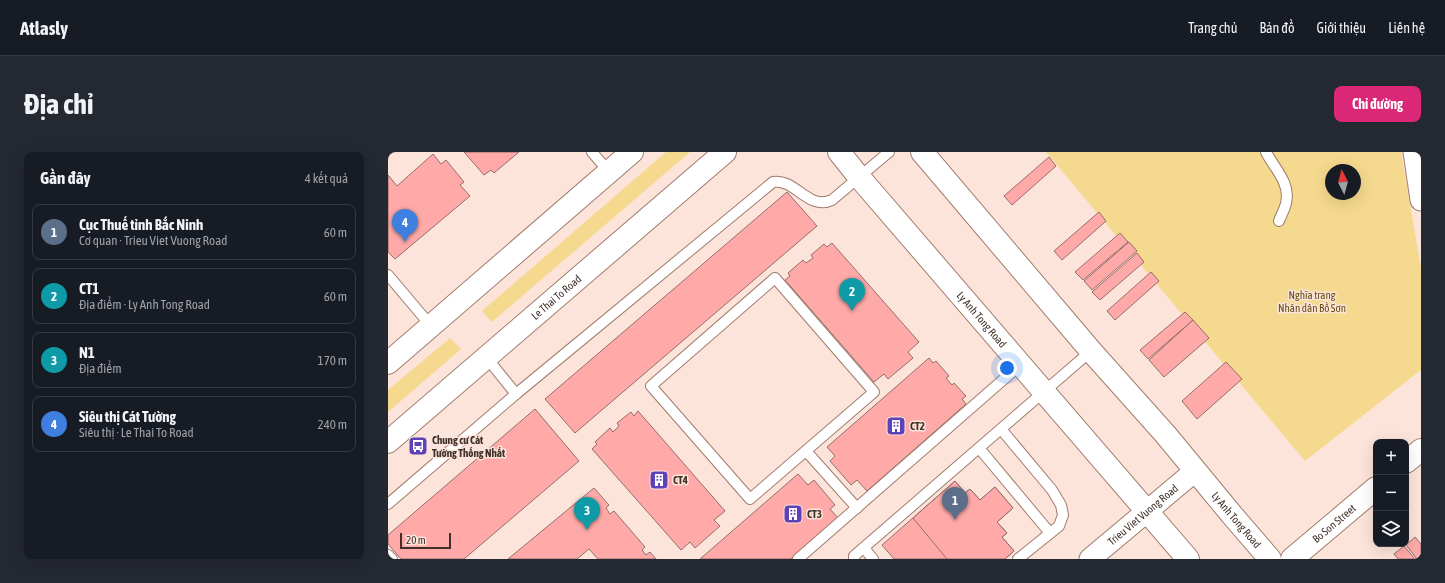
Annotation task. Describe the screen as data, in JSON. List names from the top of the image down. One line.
{"streets":{"main road":["Le Thai To Road","Ly Anh Tong Road","Bo Son Street"],"street":["Trieu Viet Vuong Road"]},"crossings":[["Ly Anh Tong Road","Trieu Viet Vuong Road"]],"parks":["Nghĩa trang Nhân dân Bồ Sơn"],"places":{"building":["CT2","CT4","CT3"],"bus stop":["Chung cư Cát Tường Thống Nhất"]},"scale_bar":"20 m","north":"top","page":{"header":"Atlasly","nav":["Trang chủ","Bản đồ","Giới thiệu","Liên hệ"],"buttons":"Chỉ đường","title":"Địa chỉ","heading":["Gần đây","4 kết quả"],"list":[{"mark":"1","name":"Cục Thuế tỉnh Bắc Ninh","note":"Cơ quan · Trieu Viet Vuong Road","value":"60 m"},{"mark":"2","name":"CT1","note":"Địa điểm · Ly Anh Tong Road","value":"60 m"},{"mark":"3","name":"N1","note":"Địa điểm","value":"170 m"},{"mark":"4","name":"Siêu thị Cát Tường","note":"Siêu thị · Le Thai To Road","value":"240 m"}],"pins":["4","2","1","3"],"map_buttons":["+","−"],"scale":"20 m"}}
